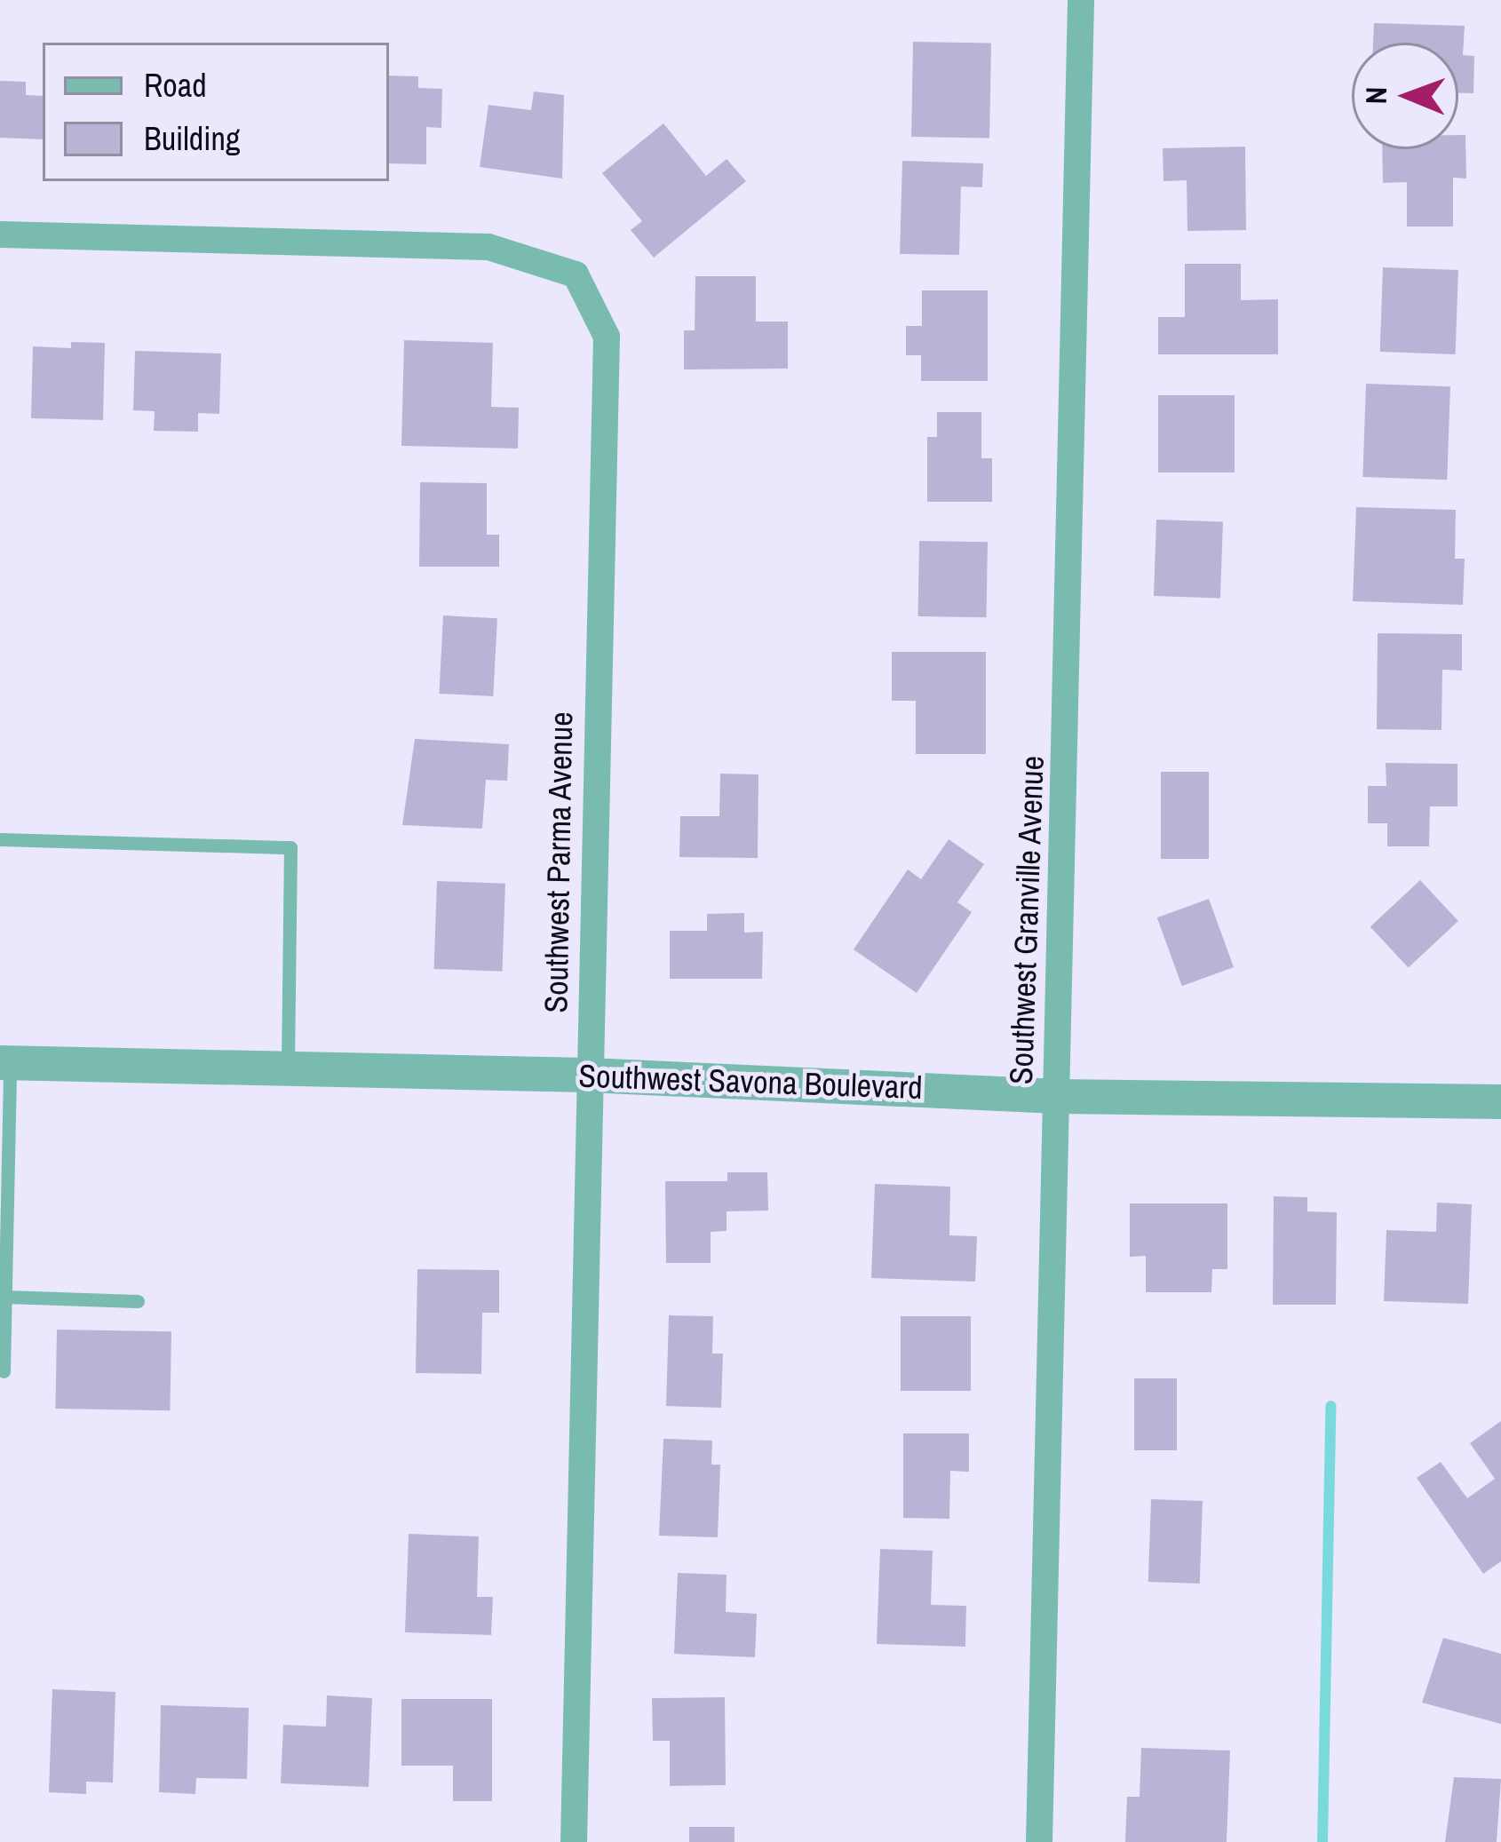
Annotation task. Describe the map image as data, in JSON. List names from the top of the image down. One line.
{"streets":{"street":["Southwest Parma Avenue","Southwest Granville Avenue","Southwest Savona Boulevard"]},"crossings":[["Southwest Parma Avenue","Southwest Savona Boulevard"],["Southwest Granville Avenue","Southwest Savona Boulevard"]],"legend":["Road","Building"],"north":"left"}
